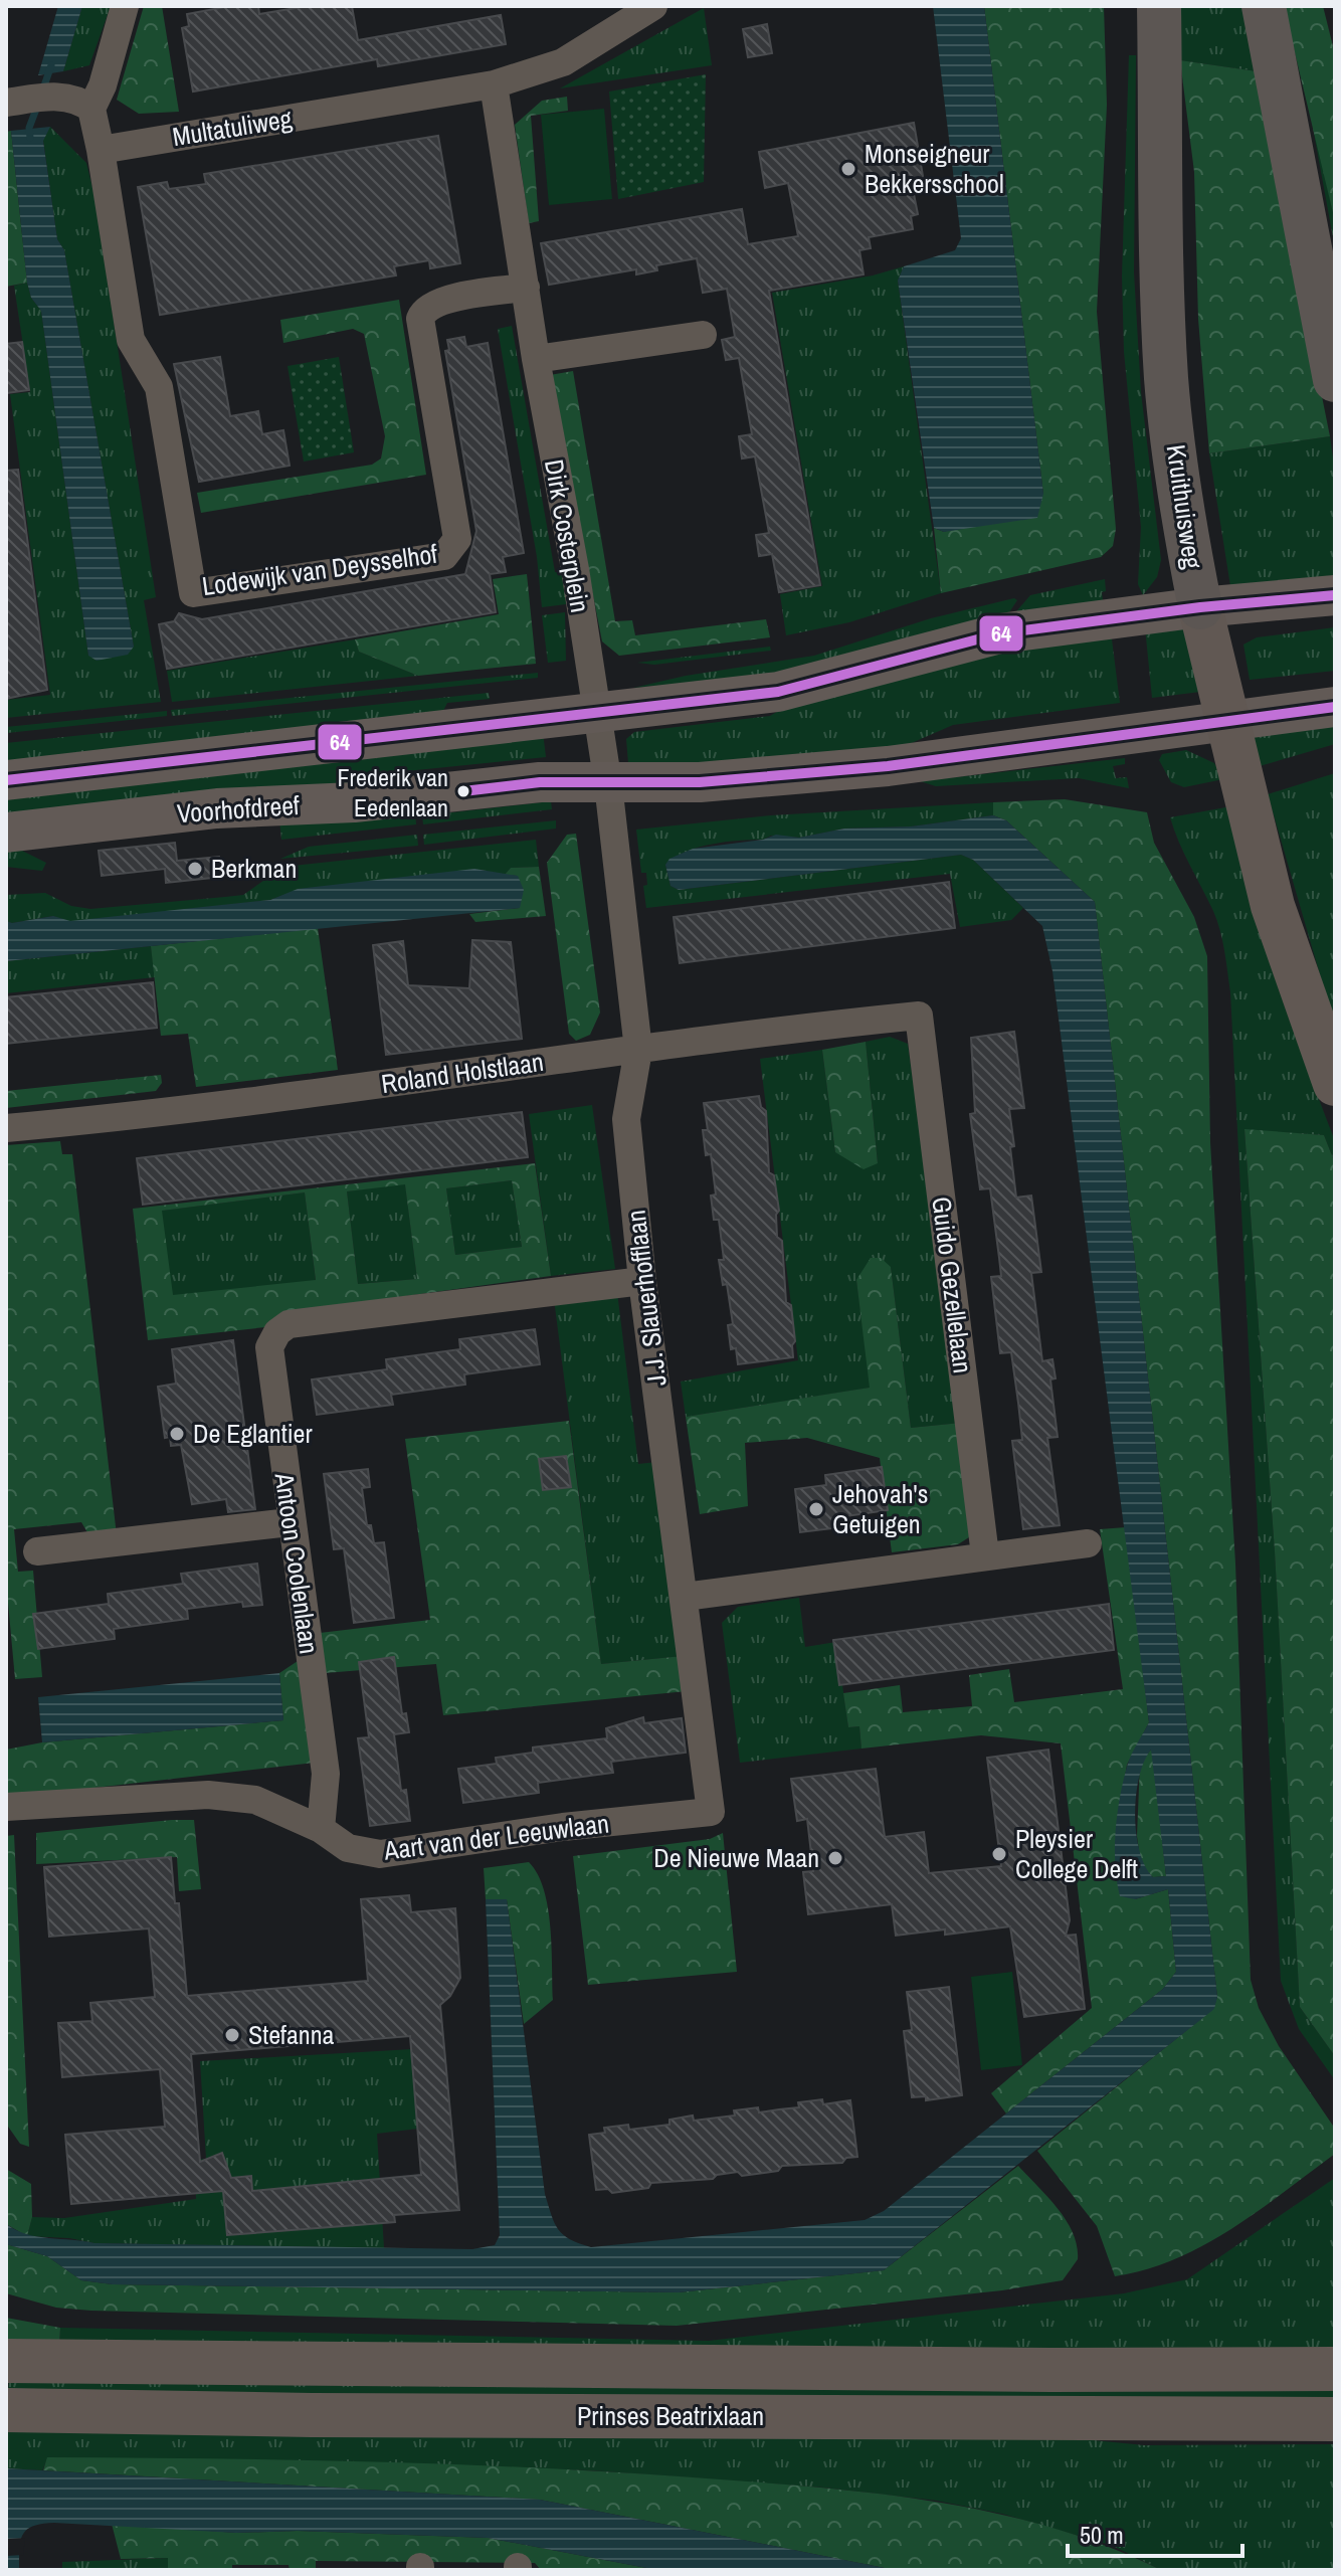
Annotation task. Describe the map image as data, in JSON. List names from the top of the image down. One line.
{"streets":{"highway":["Kruithuisweg"],"main road":["Prinses Beatrixlaan"],"street":["Multatuliweg","Dirk Costerplein","Lodewijk van Deysselhof","Voorhofdreef","Roland Holstlaan","Guido Gezellelaan","J.J. Slauerhofflaan","Antoon Coolenlaan","Aart van der Leeuwlaan"]},"crossings":[["Multatuliweg","Lodewijk van Deysselhof"],["Kruithuisweg","Voorhofdreef"],["Dirk Costerplein","Lodewijk van Deysselhof"],["Dirk Costerplein","Voorhofdreef"],["Dirk Costerplein","J.J. Slauerhofflaan"],["Voorhofdreef","J.J. Slauerhofflaan"],["Roland Holstlaan","Guido Gezellelaan"],["Roland Holstlaan","J.J. Slauerhofflaan"],["J.J. Slauerhofflaan","Antoon Coolenlaan"],["J.J. Slauerhofflaan","Aart van der Leeuwlaan"],["Antoon Coolenlaan","Aart van der Leeuwlaan"]],"places":["Monseigneur Bekkersschool","Frederik van Eedenlaan","Berkman","De Eglantier","Jehovah's Getuigen","Pleysier College Delft","De Nieuwe Maan","Stefanna"],"lines":["transit line 64"],"scale_bar":"50 m"}
